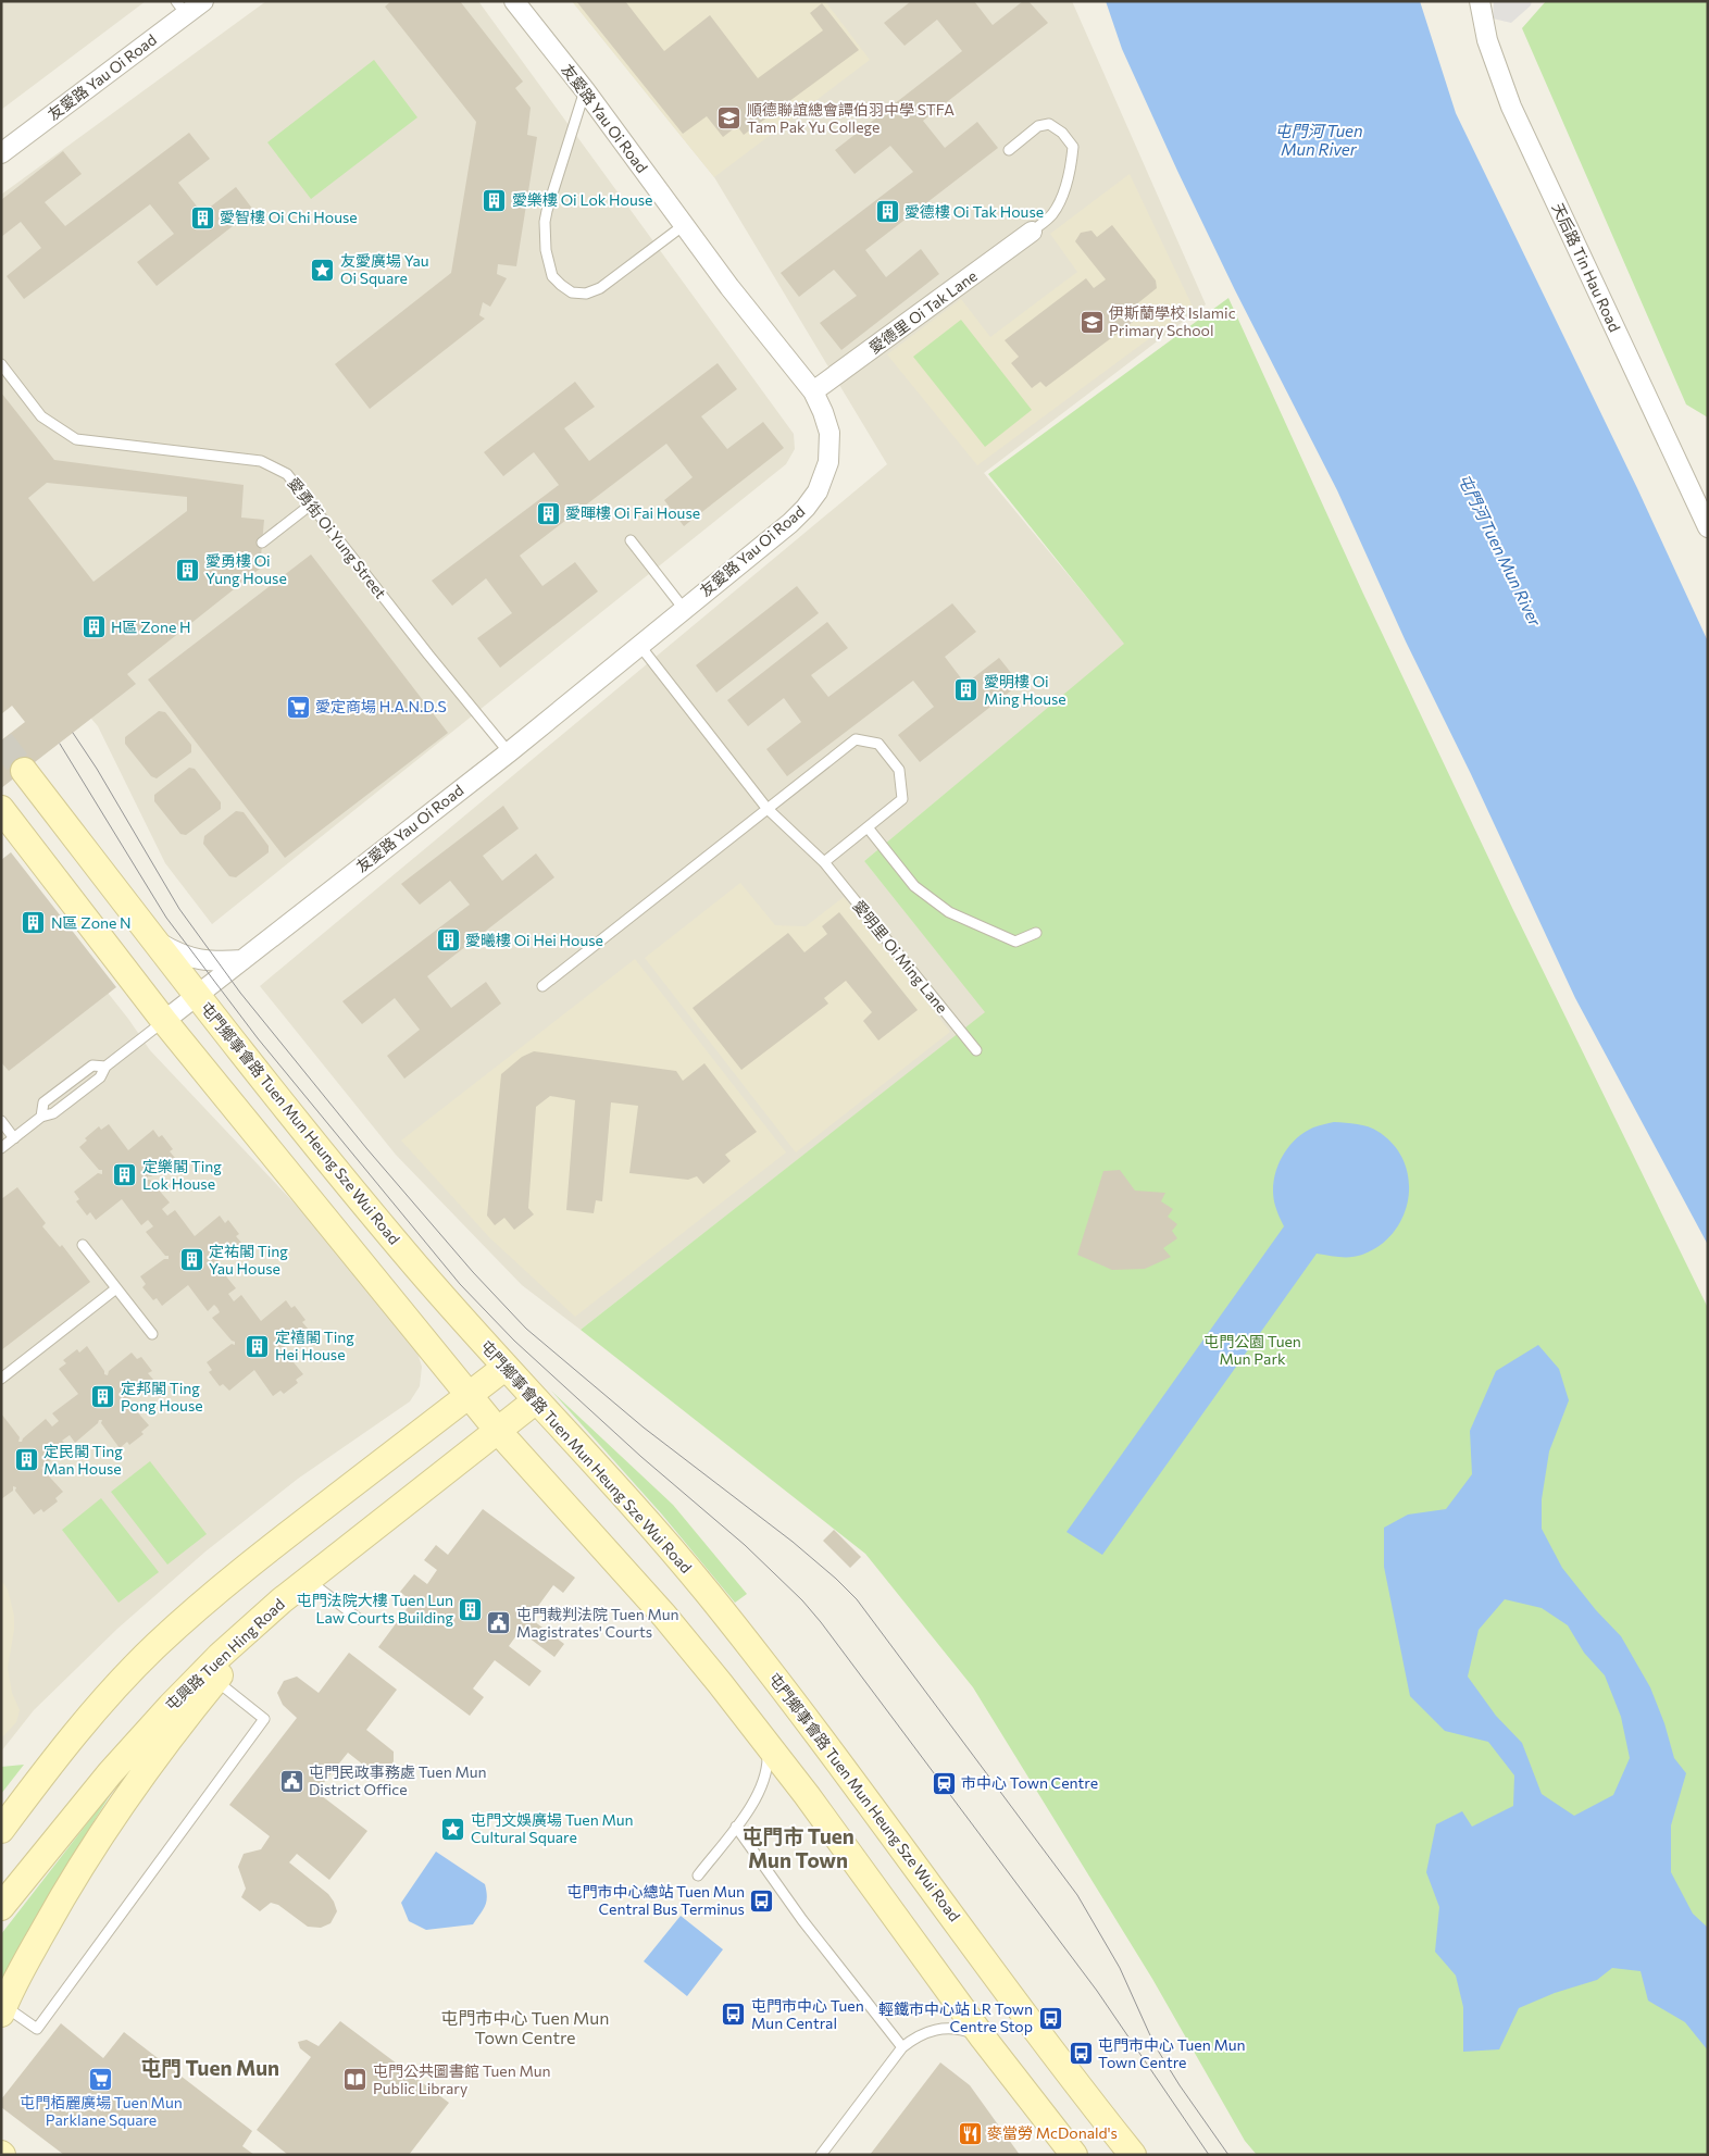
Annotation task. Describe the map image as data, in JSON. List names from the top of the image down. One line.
{"streets":{"main road":["屯門鄉事會路 Tuen Mun Heung Sze Wui Road","屯興路 Tuen Hing Road"],"street":["友愛路 Yau Oi Road","天后路 Tin Hau Road","愛德里 Oi Tak Lane"],"lane":["愛勇街 Oi Yung Street","愛明里 Oi Ming Lane"]},"crossings":[["友愛路 Yau Oi Road","愛德里 Oi Tak Lane"],["友愛路 Yau Oi Road","愛勇街 Oi Yung Street"],["友愛路 Yau Oi Road","愛明里 Oi Ming Lane"],["友愛路 Yau Oi Road","屯門鄉事會路 Tuen Mun Heung Sze Wui Road"],["屯門鄉事會路 Tuen Mun Heung Sze Wui Road","屯興路 Tuen Hing Road"]],"districts":["屯門市 Tuen Mun Town","屯門市中心 Tuen Mun Town Centre","屯門 Tuen Mun"],"water":["屯門河 Tuen Mun River"],"parks":["屯門公園 Tuen Mun Park"],"places":{"school or university":["順德聯誼總會譚伯羽中學 STFA Tam Pak Yu College","伊斯蘭學校 Islamic Primary School"],"building":["愛樂樓 Oi Lok House","愛德樓 Oi Tak House","愛智樓 Oi Chi House","愛暉樓 Oi Fai House","愛勇樓 Oi Yung House","H區 Zone H","愛明樓 Oi Ming House","N區 Zone N","愛曦樓 Oi Hei House","定樂閣 Ting Lok House","定祐閣 Ting Yau House","定禧閣 Ting Hei House","定邦閣 Ting Pong House","定民閣 Ting Man House","屯門法院大樓 Tuen Lun Law Courts Building"],"place":["友愛廣場 Yau Oi Square","屯門文娛廣場 Tuen Mun Cultural Square"],"supermarket":["愛定商場 H.A.N.D.S","屯門栢麗廣場 Tuen Mun Parklane Square"],"public building":["屯門裁判法院 Tuen Mun Magistrates' Courts","屯門民政事務處 Tuen Mun District Office"],"station":["市中心 Town Centre"],"bus stop":["屯門市中心總站 Tuen Mun Central Bus Terminus","屯門市中心 Tuen Mun Central","輕鐵市中心站 LR Town Centre Stop","屯門市中心 Tuen Mun Town Centre"],"library":["屯門公共圖書館 Tuen Mun Public Library"],"restaurant":["麥當勞 McDonald's"]}}
